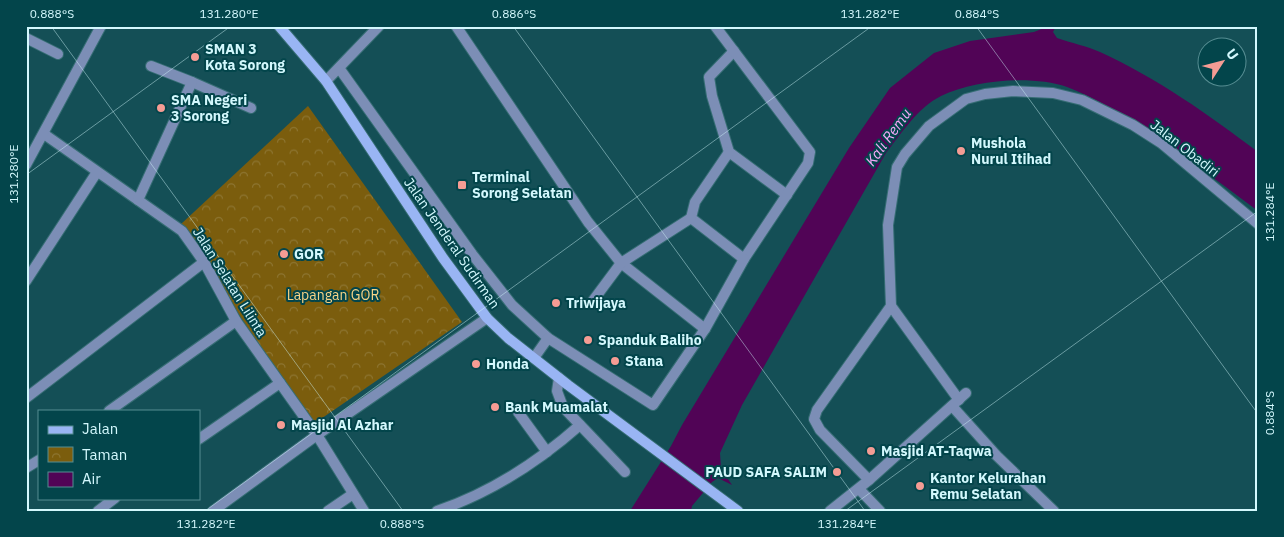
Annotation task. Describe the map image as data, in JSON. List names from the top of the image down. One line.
{"streets":{"main road":["Jalan Jenderal Sudirman"],"street":["Jalan Obadiri","Jalan Selatan Lilinta"]},"water":["Kali Remu"],"parks":["Lapangan GOR"],"places":{"other":["SMAN 3 Kota Sorong","SMA Negeri 3 Sorong","Mushola Nurul Itihad","GOR","Triwijaya","Spanduk Baliho","Stana","Honda","Bank Muamalat","Masjid Al Azhar","Masjid AT-Taqwa","PAUD SAFA SALIM","Kantor Kelurahan Remu Selatan"],"transit":["Terminal Sorong Selatan"]},"legend":["Jalan","Taman","Air"],"north":"top right","coordinates":["0.888°S","131.280°E","0.886°S","131.282°E","0.884°S","131.284°E"]}
